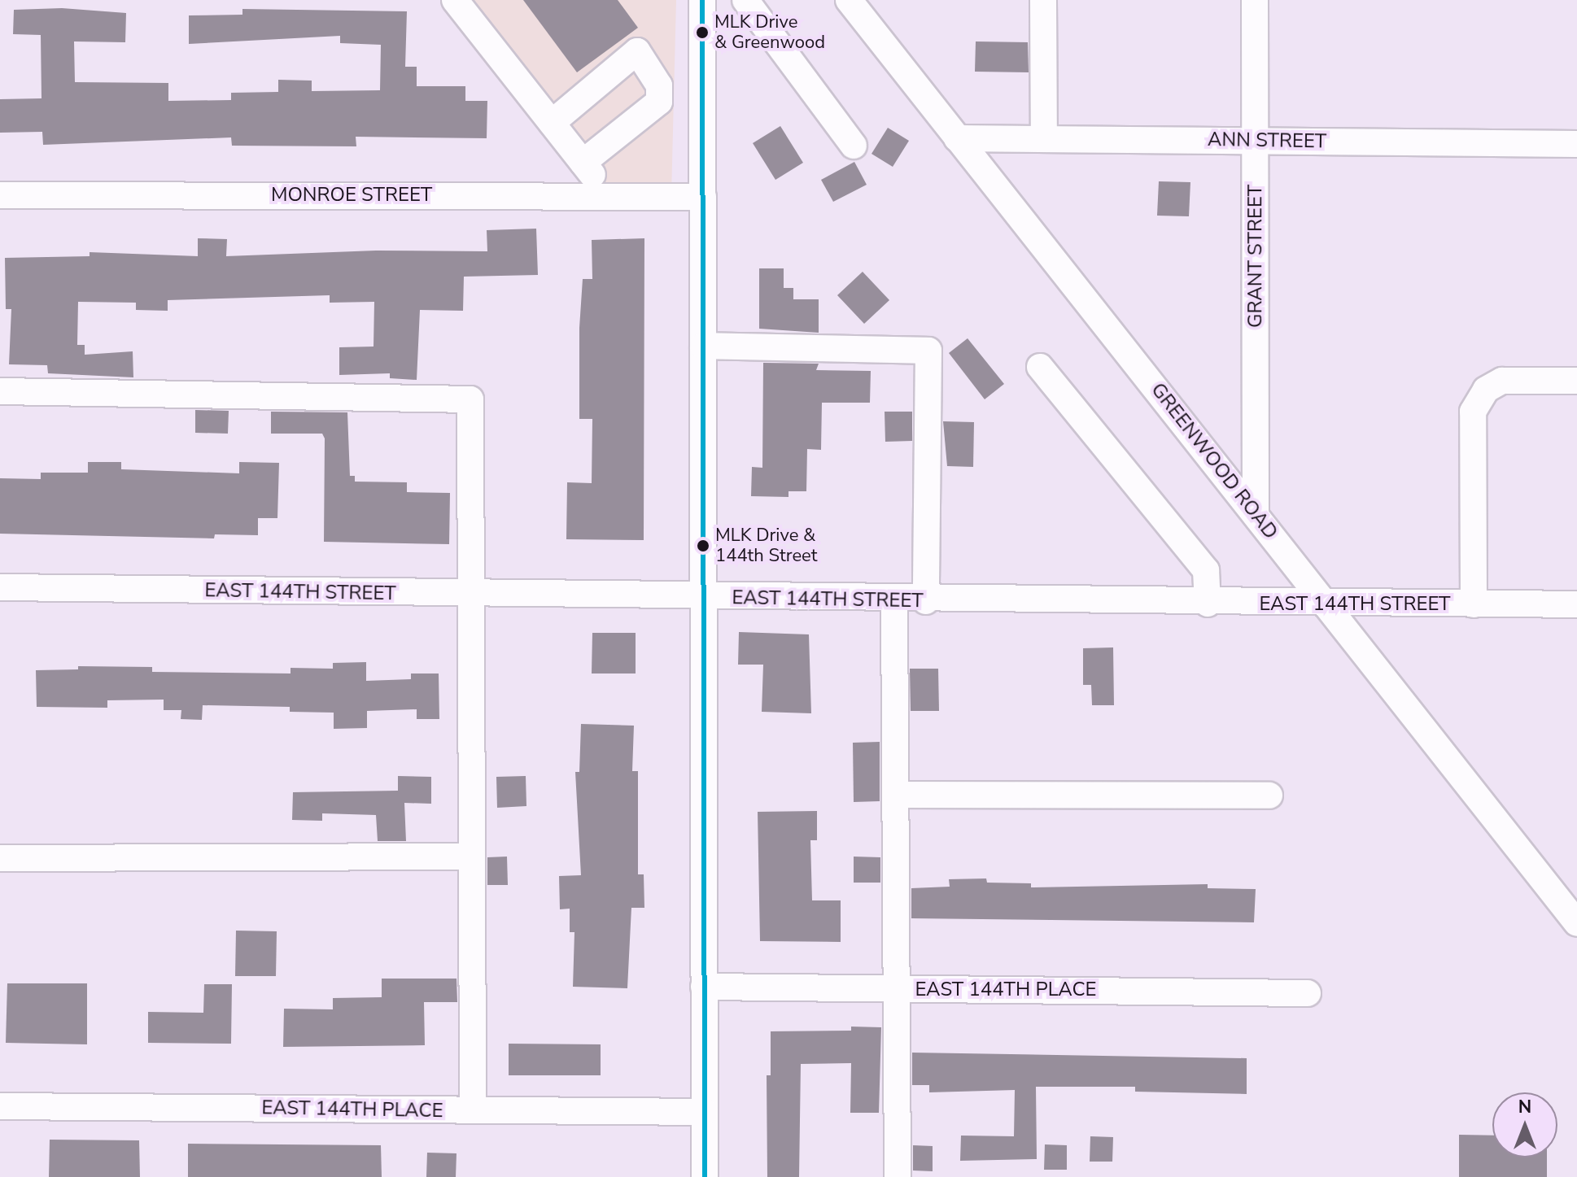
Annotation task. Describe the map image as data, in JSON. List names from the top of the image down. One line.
{"streets":{"street":["ANN STREET","MONROE STREET","GRANT STREET","GREENWOOD ROAD","EAST 144TH STREET","EAST 144TH PLACE"]},"crossings":[["ANN STREET","GRANT STREET"],["ANN STREET","GREENWOOD ROAD"],["GRANT STREET","GREENWOOD ROAD"],["GREENWOOD ROAD","EAST 144TH STREET"]],"places":["MLK Drive & Greenwood","MLK Drive & 144th Street"],"north":"top"}
